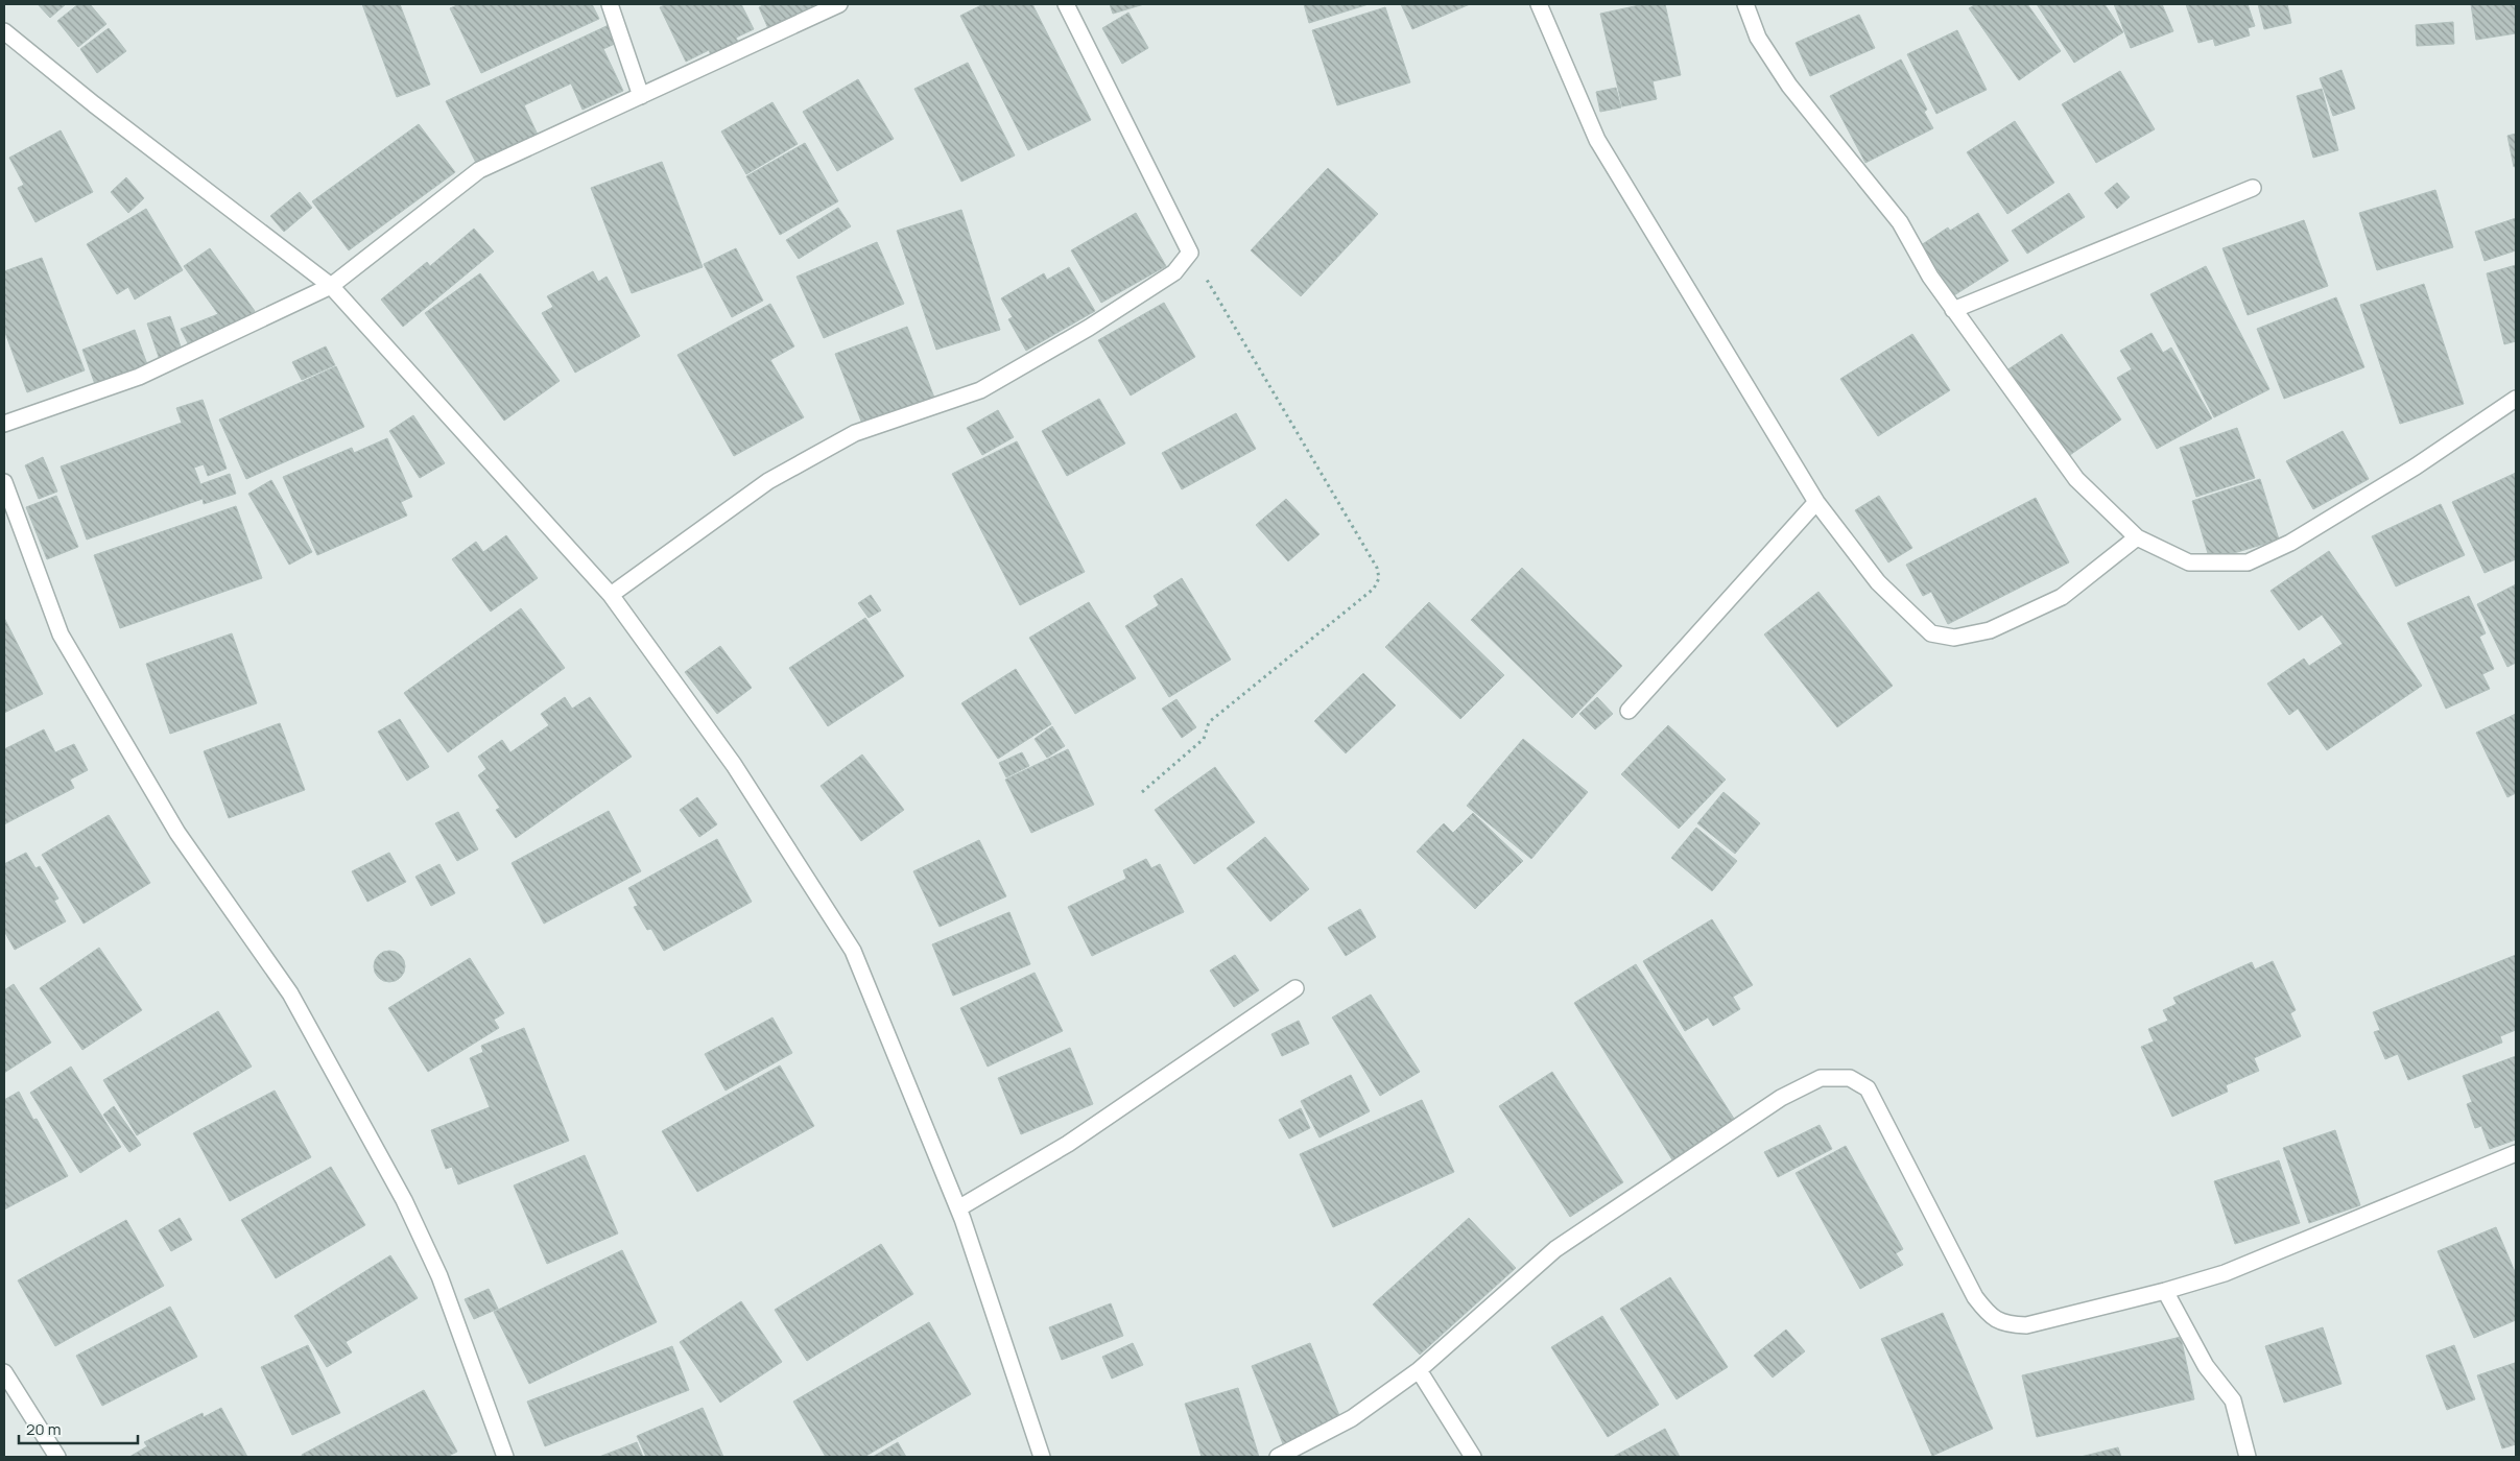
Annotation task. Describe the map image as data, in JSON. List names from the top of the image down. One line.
{"scale_bar":"20 m"}
